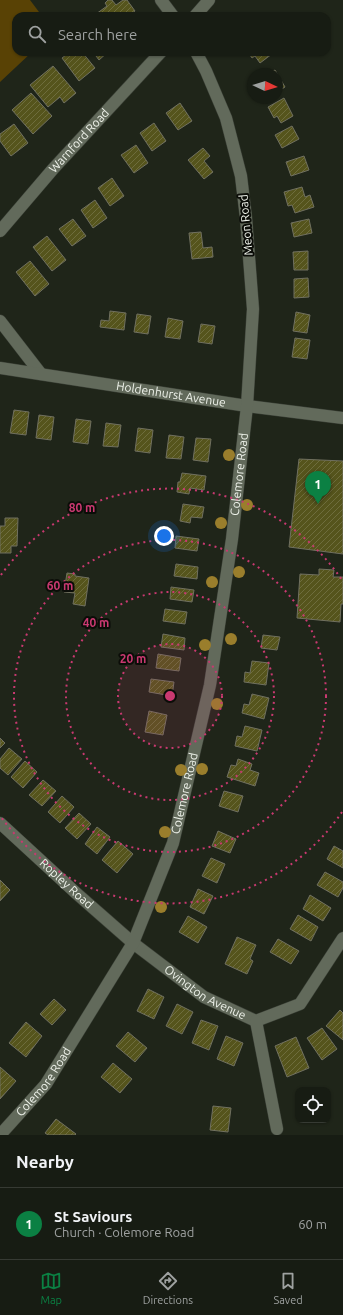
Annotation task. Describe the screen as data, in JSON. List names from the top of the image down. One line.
{"streets":{"street":["Warnford Road","Meon Road","Holdenhurst Avenue","Colemore Road","Ropley Road","Ovington Avenue"]},"crossings":[["Meon Road","Holdenhurst Avenue"],["Meon Road","Colemore Road"],["Holdenhurst Avenue","Colemore Road"],["Colemore Road","Ropley Road"],["Colemore Road","Ovington Avenue"],["Ropley Road","Ovington Avenue"]],"north":"right","page":{"search":"Search here","pins":"1","heading":"Nearby","list":[{"mark":"1","name":"St Saviours","note":"Church · Colemore Road","value":"60 m"}],"nav":["Map","Directions","Saved"]},"rings":["80 m","60 m","40 m","20 m"]}
